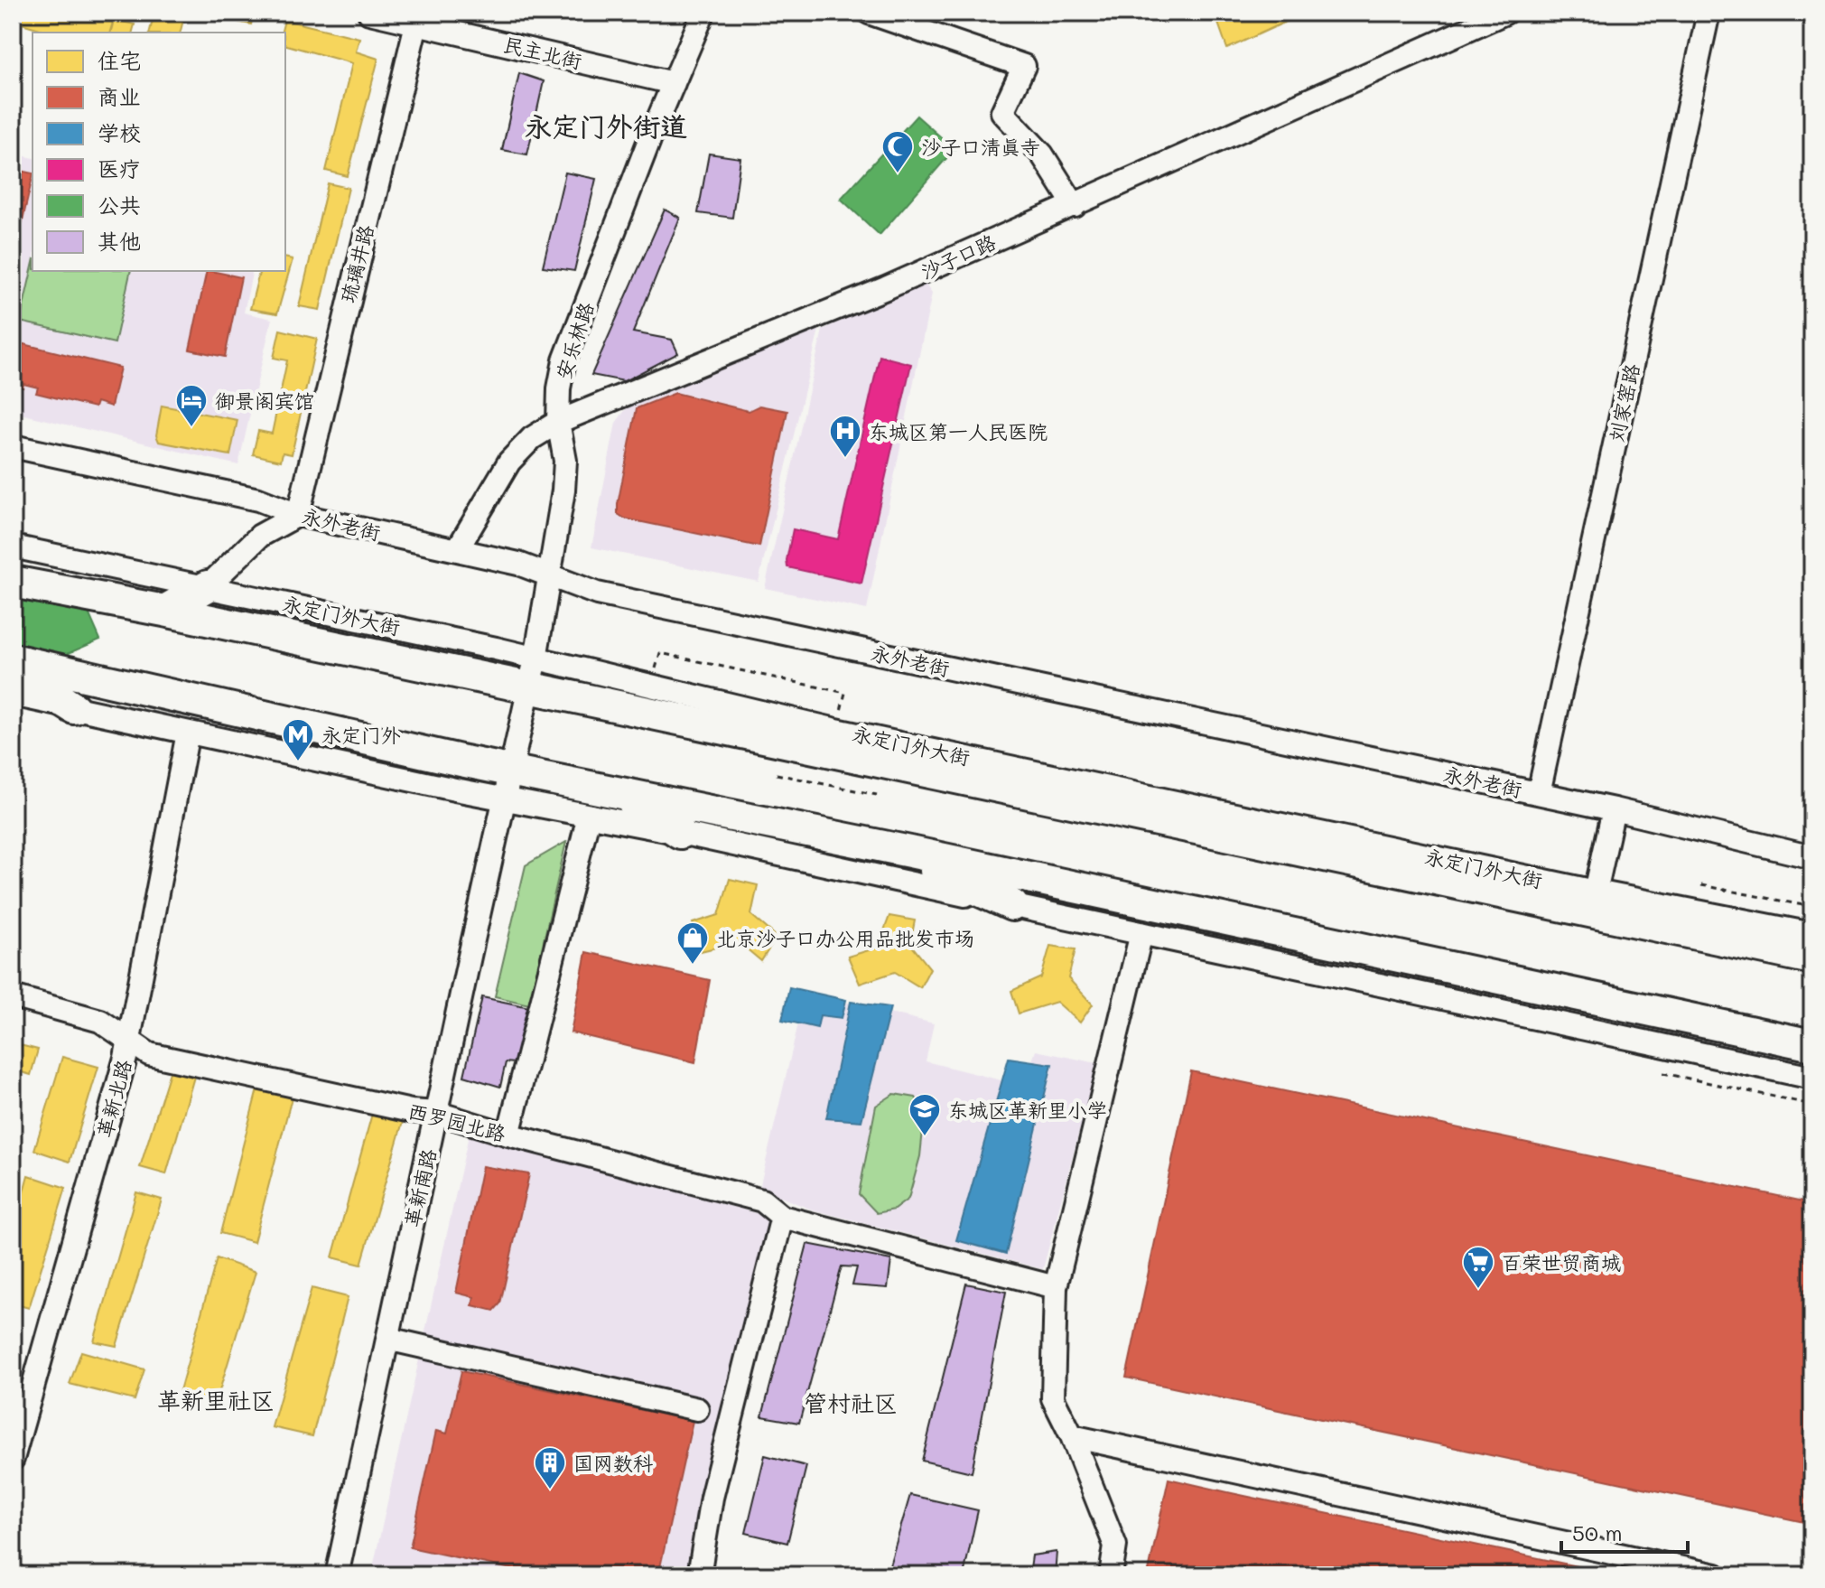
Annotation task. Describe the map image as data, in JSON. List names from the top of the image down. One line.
{"streets":{"highway":["永定门外大街"],"street":["民主北街","沙子口路","琉璃井路","安乐林路","刘家窑路","永外老街","革新北路","西罗园北路","革新南路"]},"crossings":[["民主北街","琉璃井路"],["民主北街","安乐林路"],["沙子口路","安乐林路"],["沙子口路","永外老街"],["琉璃井路","永外老街"],["安乐林路","永外老街"],["安乐林路","永定门外大街"],["安乐林路","革新南路"],["刘家窑路","永外老街"],["革新北路","西罗园北路"],["西罗园北路","革新南路"]],"districts":["永定门外街道","革新里社区","管村社区"],"places":{"mosque":["沙子口清真寺"],"hotel":["御景阁宾馆"],"hospital":["东城区第一人民医院"],"metro station":["永定门外"],"shop":["北京沙子口办公用品批发市场"],"school or university":["东城区革新里小学"],"supermarket":["百荣世贸商城"],"building":["国网数科"]},"legend":["住宅","商业","学校","医疗","公共","其他"],"scale_bar":"50 m"}
